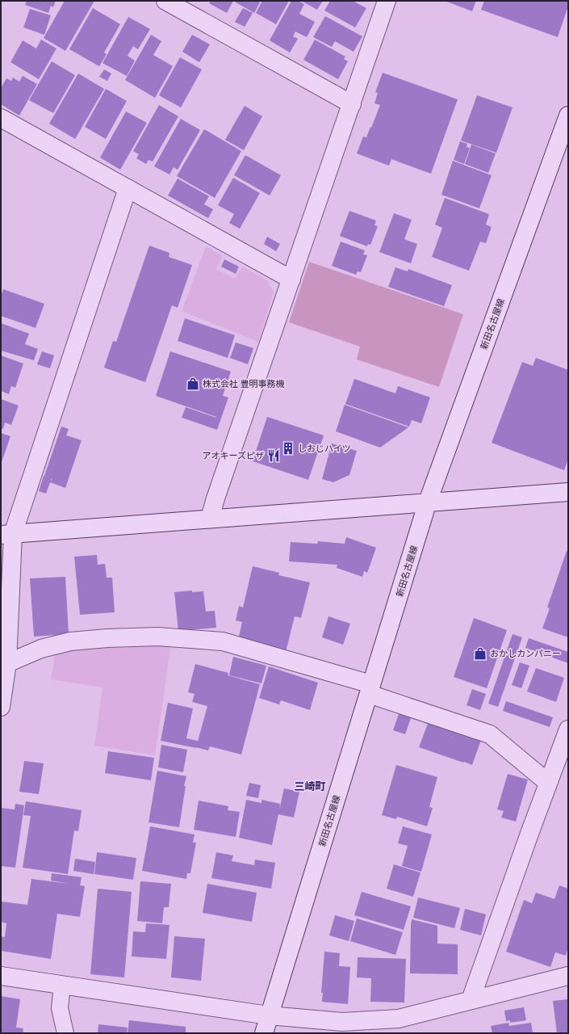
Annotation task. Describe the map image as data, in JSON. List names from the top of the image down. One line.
{"streets":{"street":["新田名古屋線"]},"districts":["三崎町"],"places":{"shop":["株式会社 豊明事務機","おかしカンパニー"],"building":["しおじハイツ"],"restaurant":["アオキーズピザ"]}}
